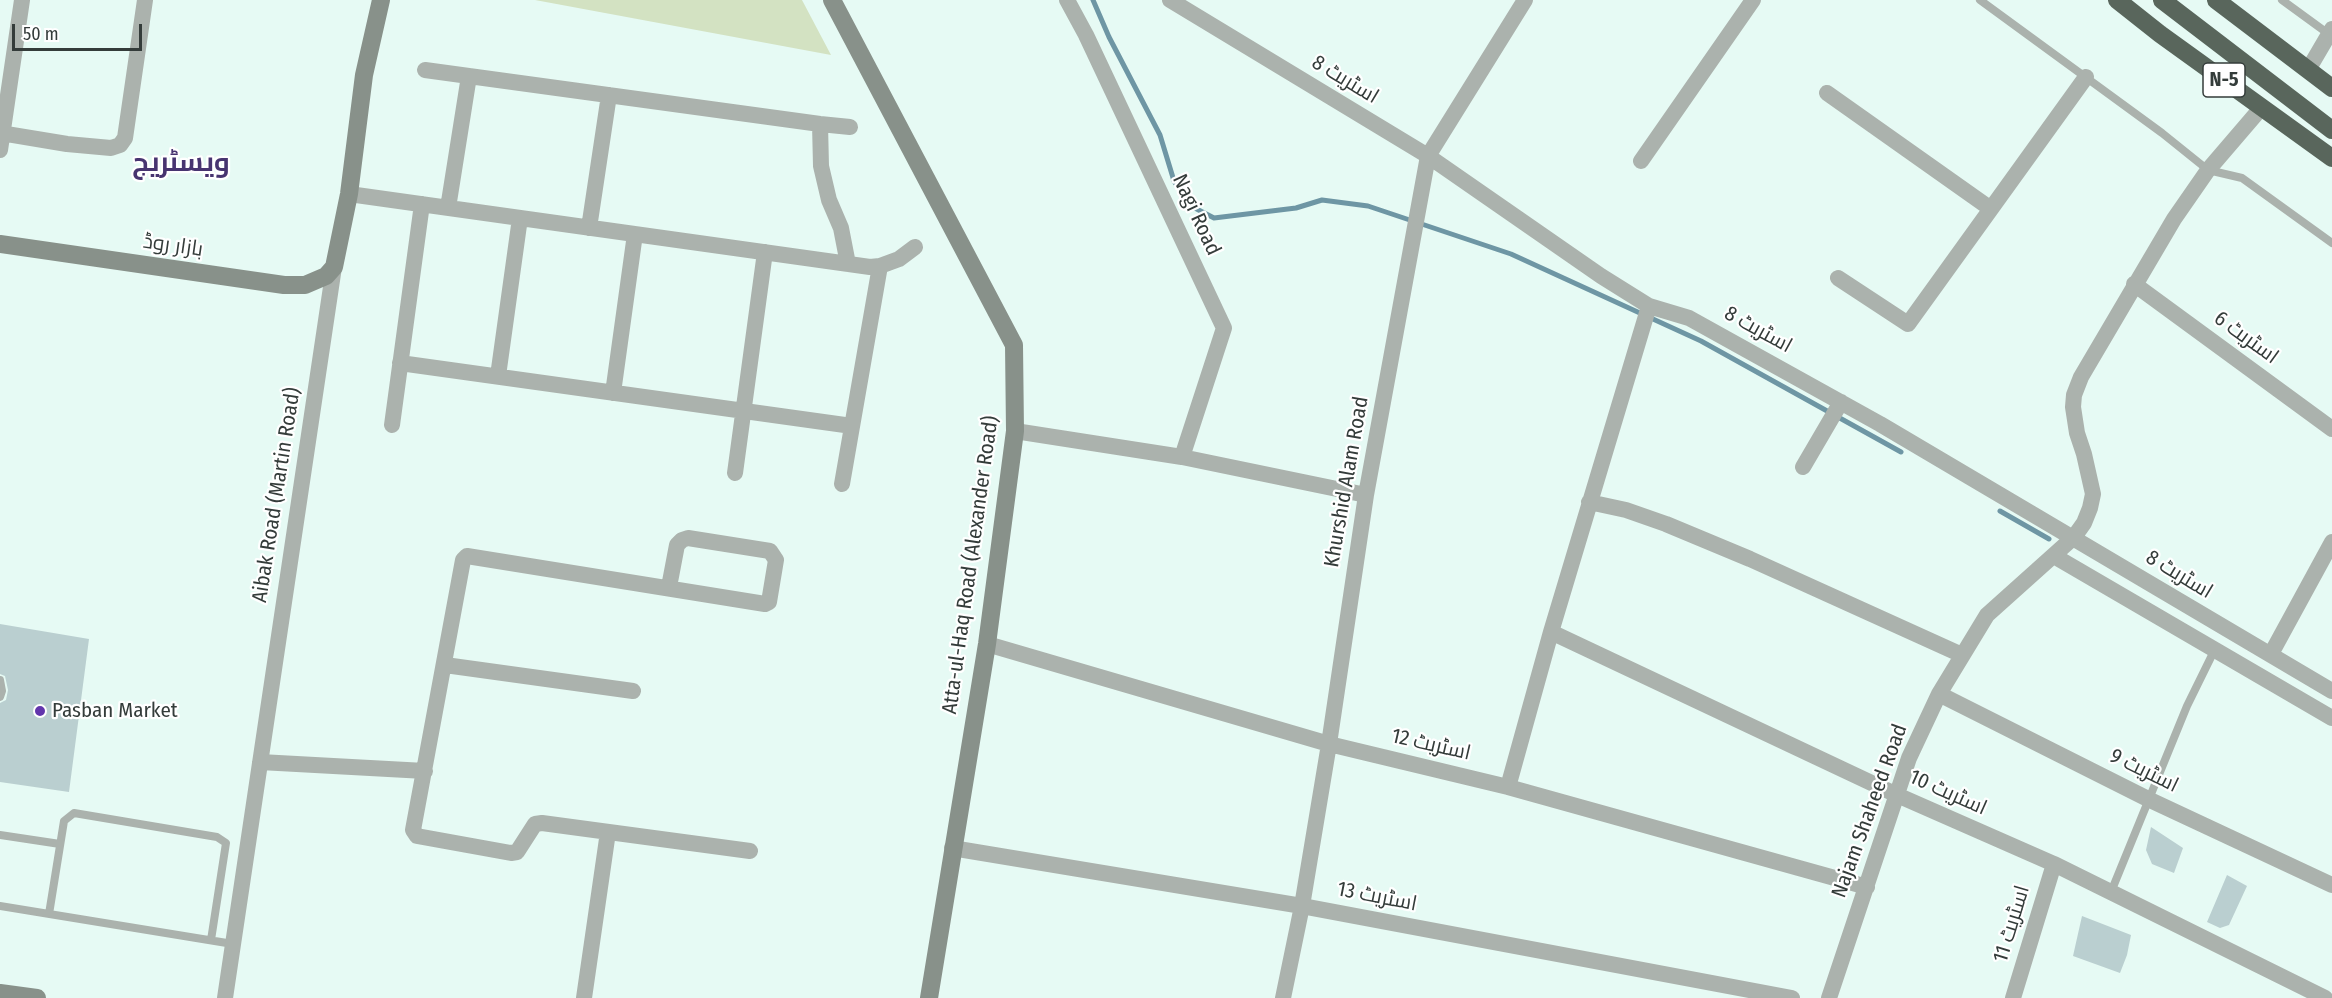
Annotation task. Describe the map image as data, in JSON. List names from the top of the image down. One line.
{"streets":{"highway":["N-5"],"street":["اسٹریٹ 8","Nagi Road","بازار روڈ","اسٹریٹ 6","Khurshid Alam Road","Aibak Road (Martin Road)","Atta-ul-Haq Road (Alexander Road)","اسٹریٹ 12","اسٹریٹ 9","اسٹریٹ 10","Najam Shaheed Road","اسٹریٹ 13","اسٹریٹ 11"]},"crossings":[["اسٹریٹ 8","Khurshid Alam Road"],["اسٹریٹ 8","Najam Shaheed Road"],["N-5","Najam Shaheed Road"],["بازار روڈ","Aibak Road (Martin Road)"],["اسٹریٹ 6","Najam Shaheed Road"],["Khurshid Alam Road","اسٹریٹ 12"],["Khurshid Alam Road","اسٹریٹ 13"],["Atta-ul-Haq Road (Alexander Road)","اسٹریٹ 12"],["Atta-ul-Haq Road (Alexander Road)","اسٹریٹ 13"],["اسٹریٹ 12","Najam Shaheed Road"],["اسٹریٹ 9","Najam Shaheed Road"],["اسٹریٹ 10","Najam Shaheed Road"],["اسٹریٹ 10","اسٹریٹ 11"]],"districts":["ویسٹریج"],"places":["Pasban Market"],"scale_bar":"50 m"}
